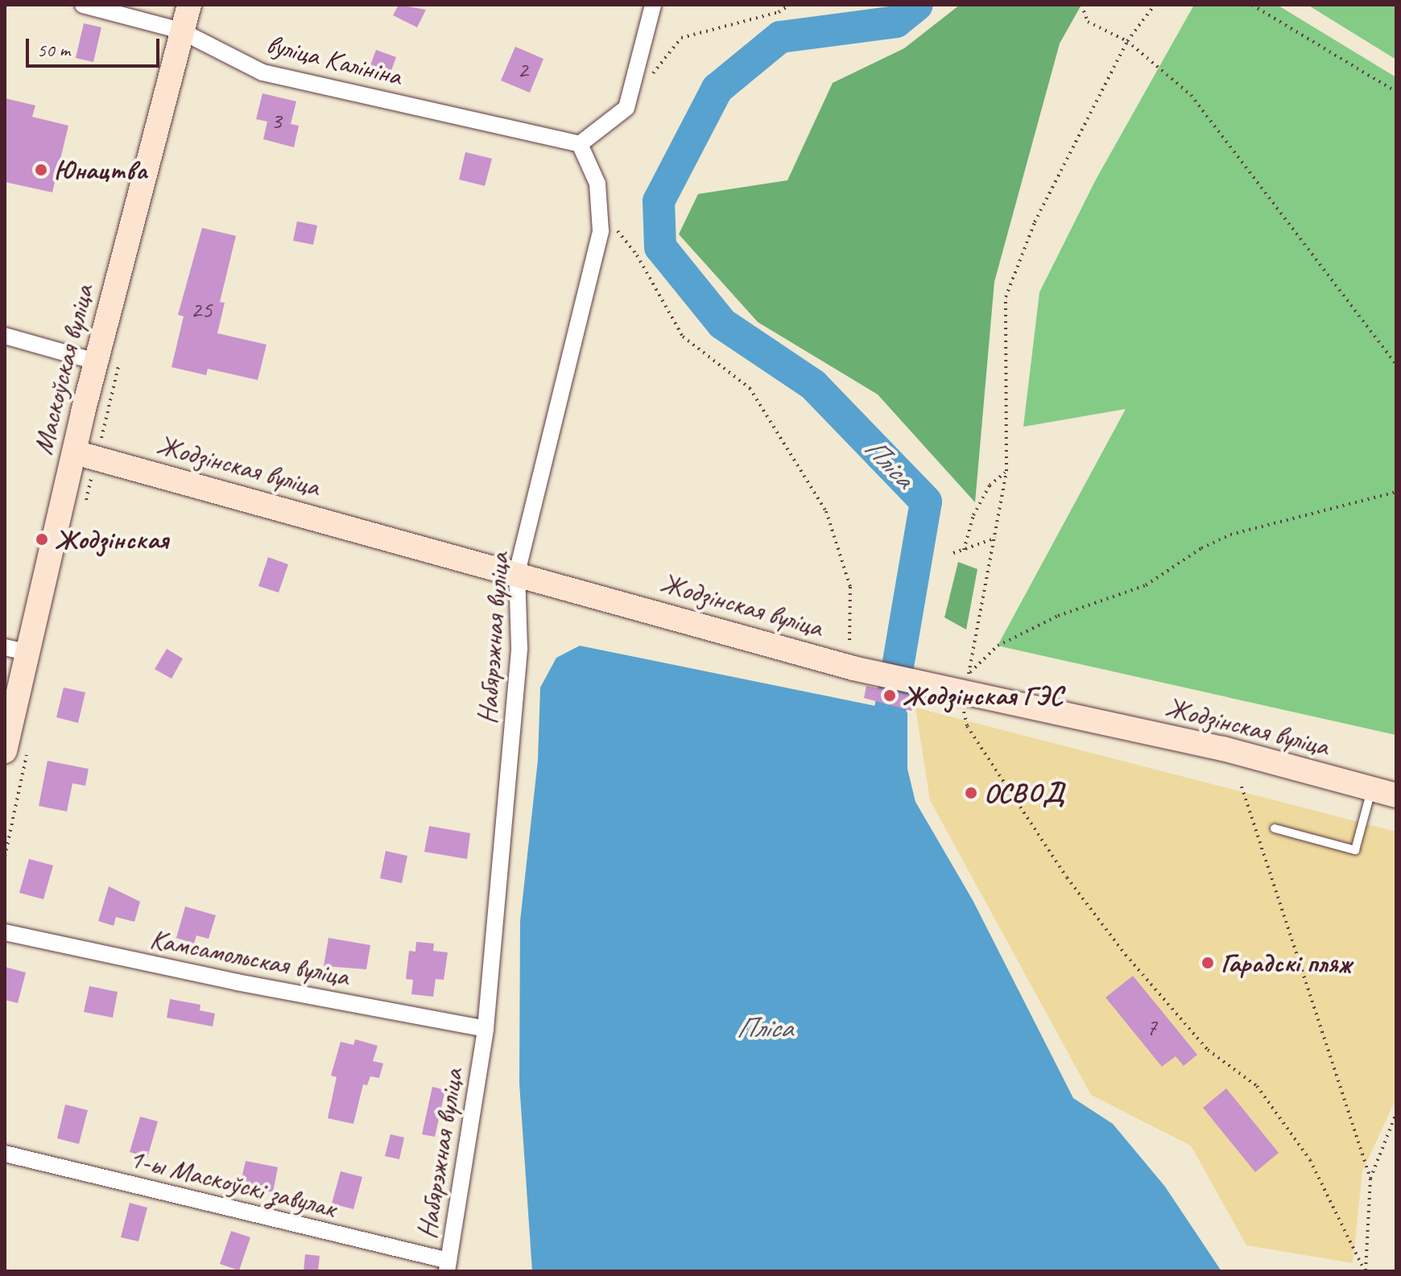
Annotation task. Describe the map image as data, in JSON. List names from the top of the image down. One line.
{"streets":{"main road":["Маскоўская вуліца","Жодзінская вуліца"],"street":["вуліца Калініна","Набярэжная вуліца","Камсамольская вуліца","1-ы Маскоўскі завулак"]},"crossings":[["вуліца Калініна","Маскоўская вуліца"],["вуліца Калініна","Набярэжная вуліца"],["Маскоўская вуліца","Жодзінская вуліца"],["Жодзінская вуліца","Набярэжная вуліца"],["Набярэжная вуліца","Камсамольская вуліца"],["Набярэжная вуліца","1-ы Маскоўскі завулак"]],"water":["Пліса"],"places":["Юнацтва","Жодзінская","Жодзінская ГЭС","ОСВОД","Гарадскі пляж"],"house_numbers":["2","3","25","7"],"scale_bar":"50 m"}
